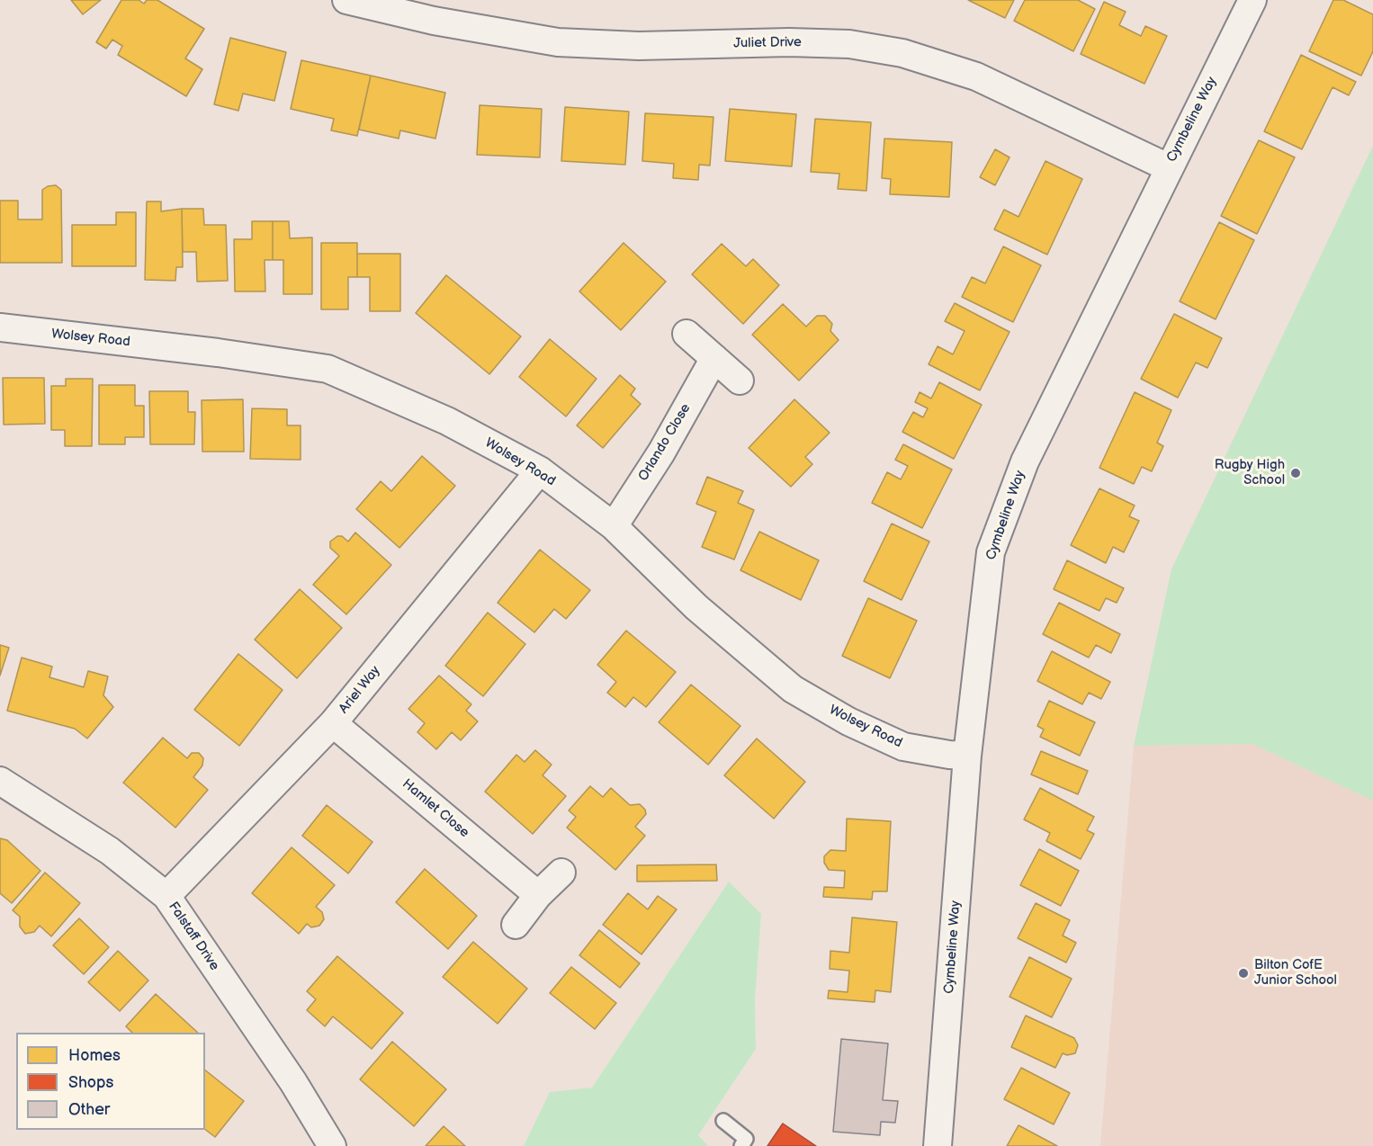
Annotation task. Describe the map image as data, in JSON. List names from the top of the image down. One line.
{"streets":{"street":["Juliet Drive","Cymbeline Way","Wolsey Road","Orlando Close","Ariel Way","Hamlet Close","Falstaff Drive"]},"crossings":[["Juliet Drive","Cymbeline Way"],["Cymbeline Way","Wolsey Road"],["Wolsey Road","Orlando Close"],["Wolsey Road","Ariel Way"],["Ariel Way","Hamlet Close"],["Ariel Way","Falstaff Drive"]],"places":["Rugby High School","Bilton CofE Junior School"],"legend":["Homes","Shops","Other"]}
